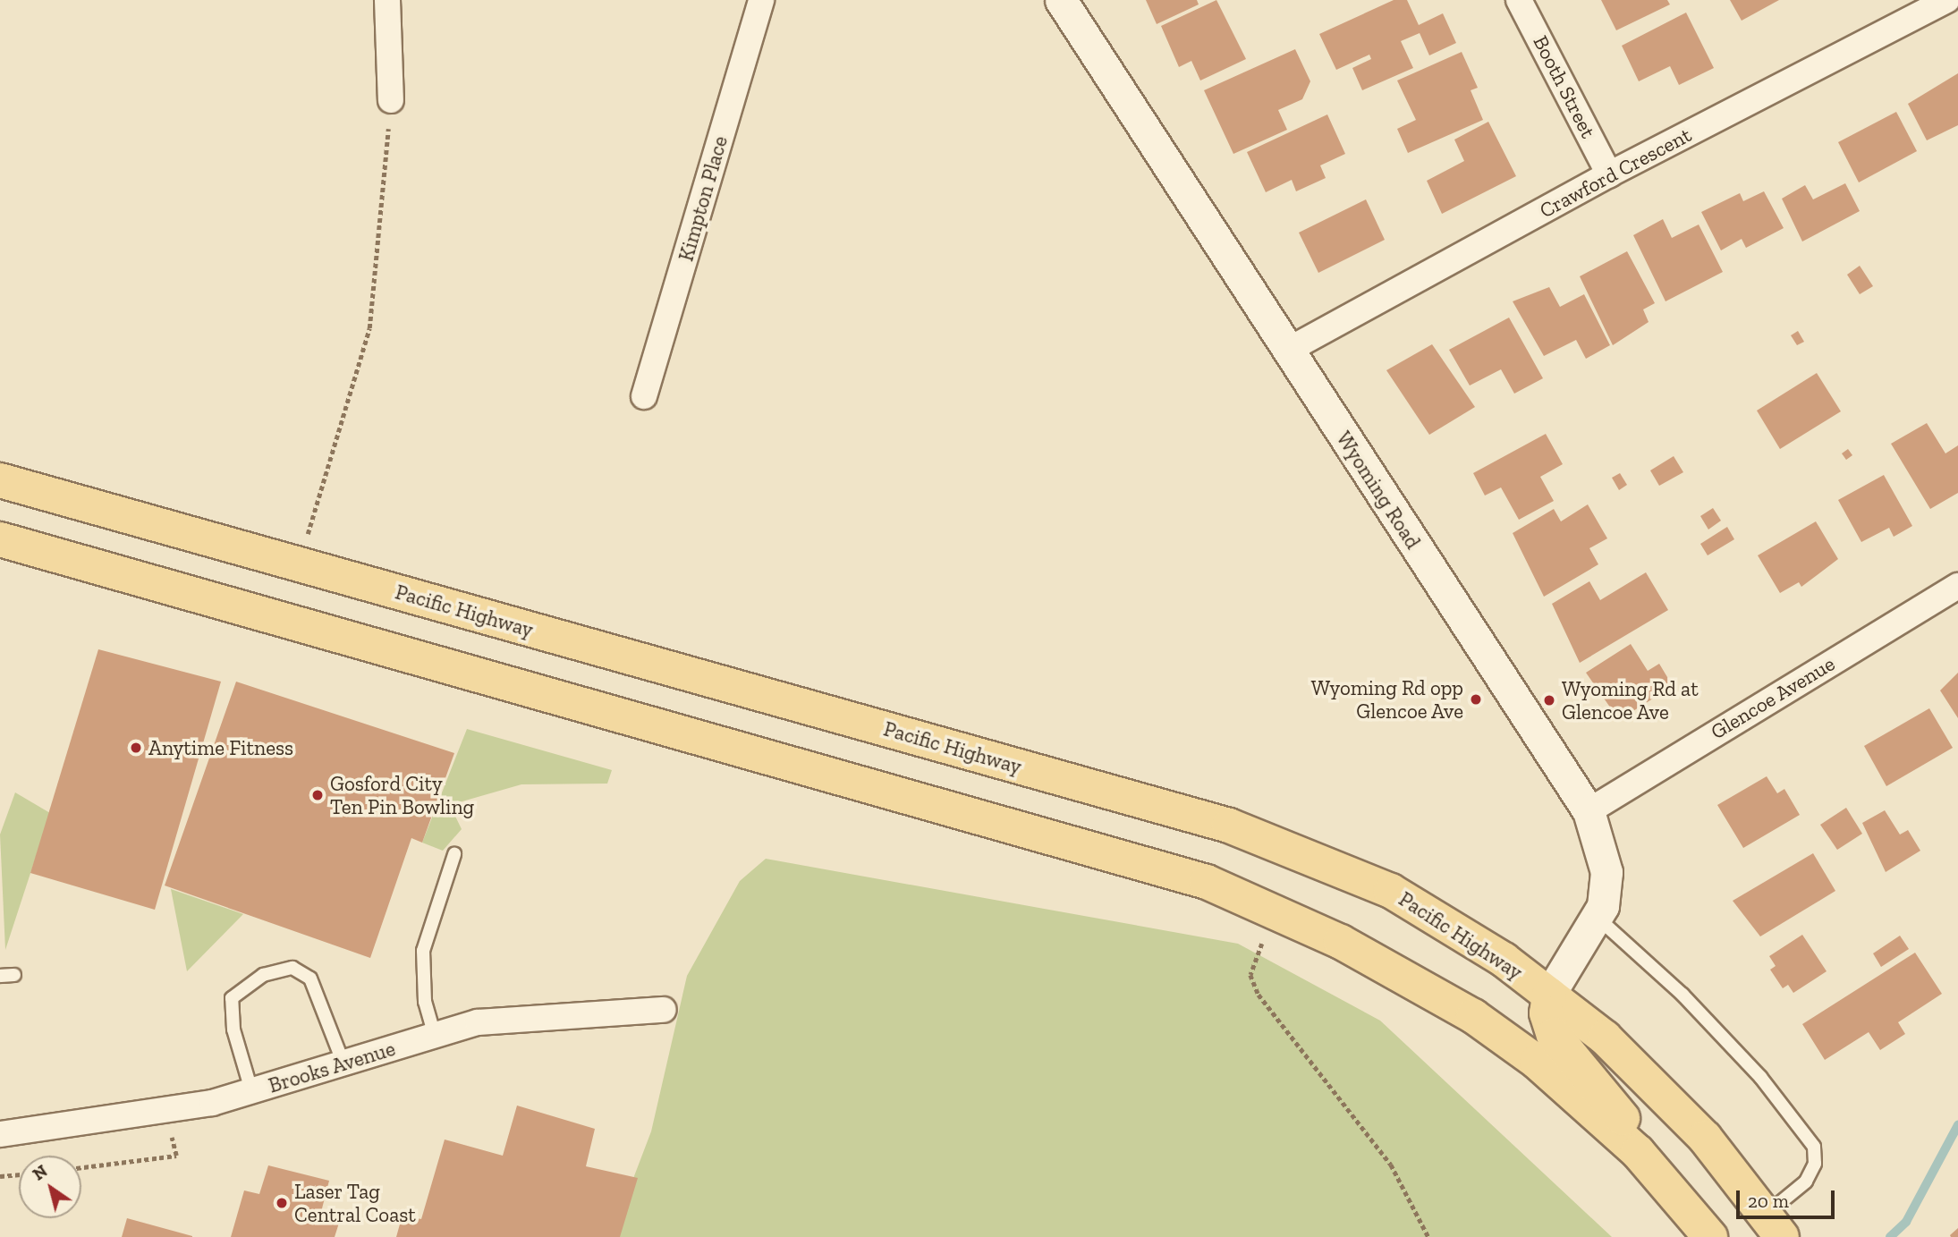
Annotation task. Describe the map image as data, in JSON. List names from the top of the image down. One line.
{"streets":{"main road":["Pacific Highway"],"street":["Booth Street","Crawford Crescent","Kimpton Place","Wyoming Road","Glencoe Avenue","Brooks Avenue"]},"crossings":[["Booth Street","Crawford Crescent"],["Crawford Crescent","Wyoming Road"],["Wyoming Road","Pacific Highway"],["Wyoming Road","Glencoe Avenue"]],"places":["Wyoming Rd opp Glencoe Ave","Wyoming Rd at Glencoe Ave","Anytime Fitness","Gosford City Ten Pin Bowling","Laser Tag Central Coast"],"scale_bar":"20 m","north":"top left"}
